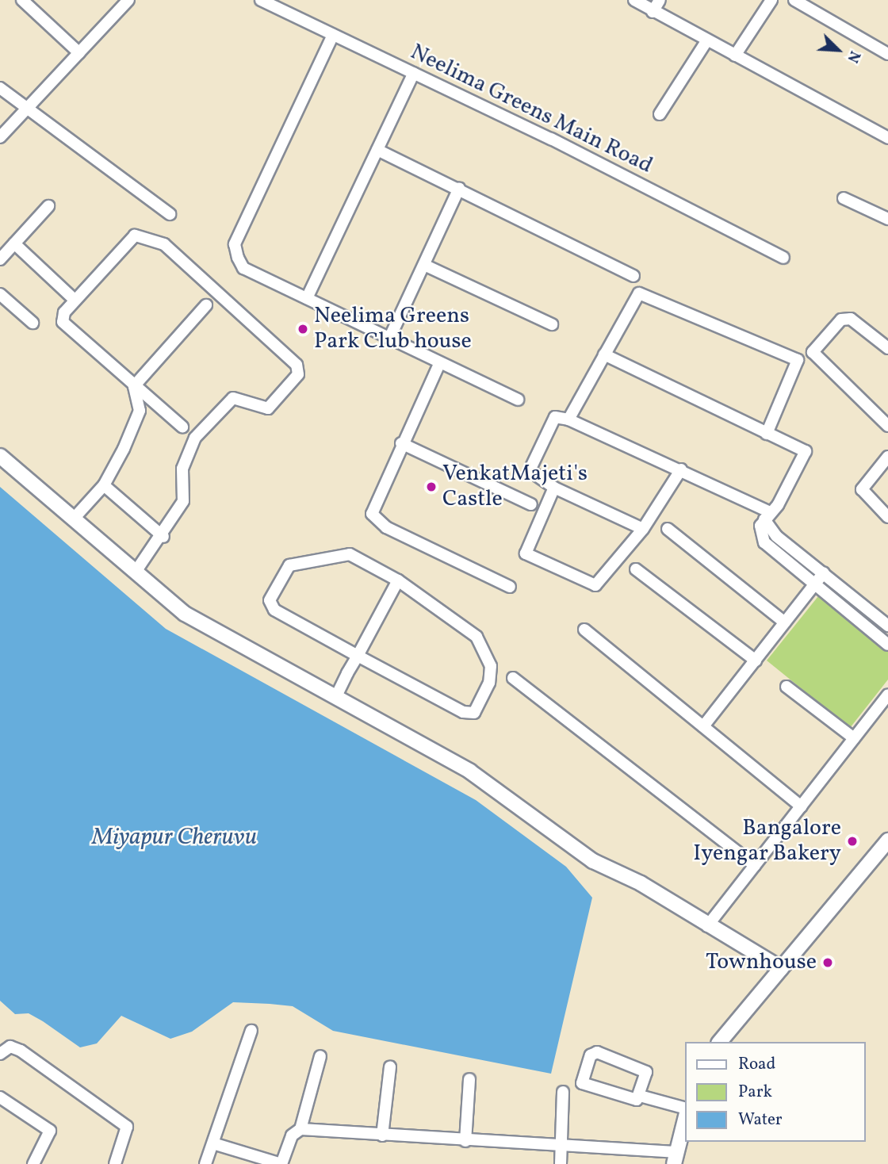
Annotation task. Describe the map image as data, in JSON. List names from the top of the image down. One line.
{"streets":{"street":["Neelima Greens Main Road"]},"water":["Miyapur Cheruvu"],"places":["Neelima Greens Park Club house","VenkatMajeti's Castle","Bangalore Iyengar Bakery","Townhouse"],"legend":["Road","Park","Water"],"north":"bottom right"}
